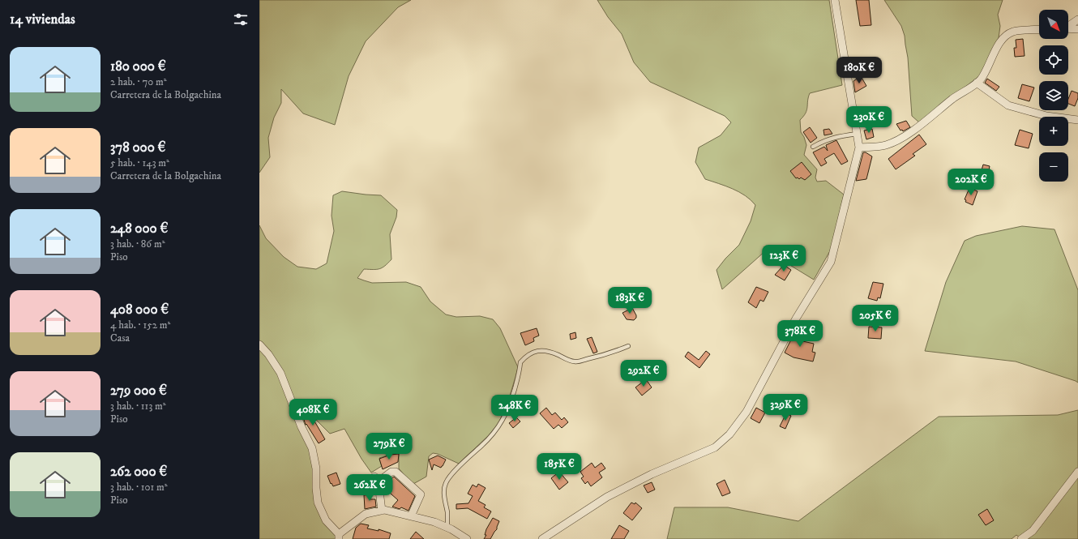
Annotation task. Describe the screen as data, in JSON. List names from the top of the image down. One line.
{"north":"bottom right","page":{"heading":"14 viviendas","map_buttons":["+","−"],"list":[{"name":"180 000 €","note":"2 hab. · 70 m² · Carretera de la Bolgachina"},{"name":"378 000 €","note":"5 hab. · 143 m² · Carretera de la Bolgachina"},{"name":"248 000 €","note":"3 hab. · 86 m² · Piso"},{"name":"408 000 €","note":"4 hab. · 152 m² · Casa"},{"name":"279 000 €","note":"3 hab. · 113 m² · Piso"},{"name":"262 000 €","note":"3 hab. · 101 m² · Piso"}],"price":["180K €","230K €","202K €","123K €","183K €","205K €","378K €","292K €","329K €","248K €","408K €","279K €","185K €","262K €"]}}
